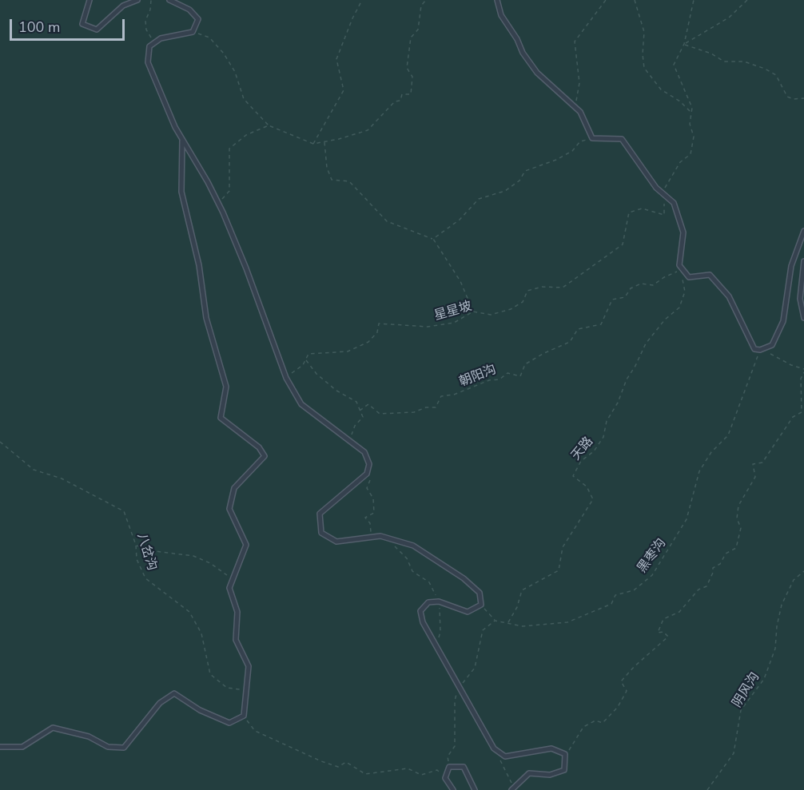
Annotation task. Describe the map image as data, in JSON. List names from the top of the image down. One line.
{"streets":{"path":["星星坡","朝阳沟","天路","八岔沟","黑枣沟","阴风沟"]},"crossings":[["朝阳沟","天路"],["天路","黑枣沟"]],"scale_bar":"100 m"}
